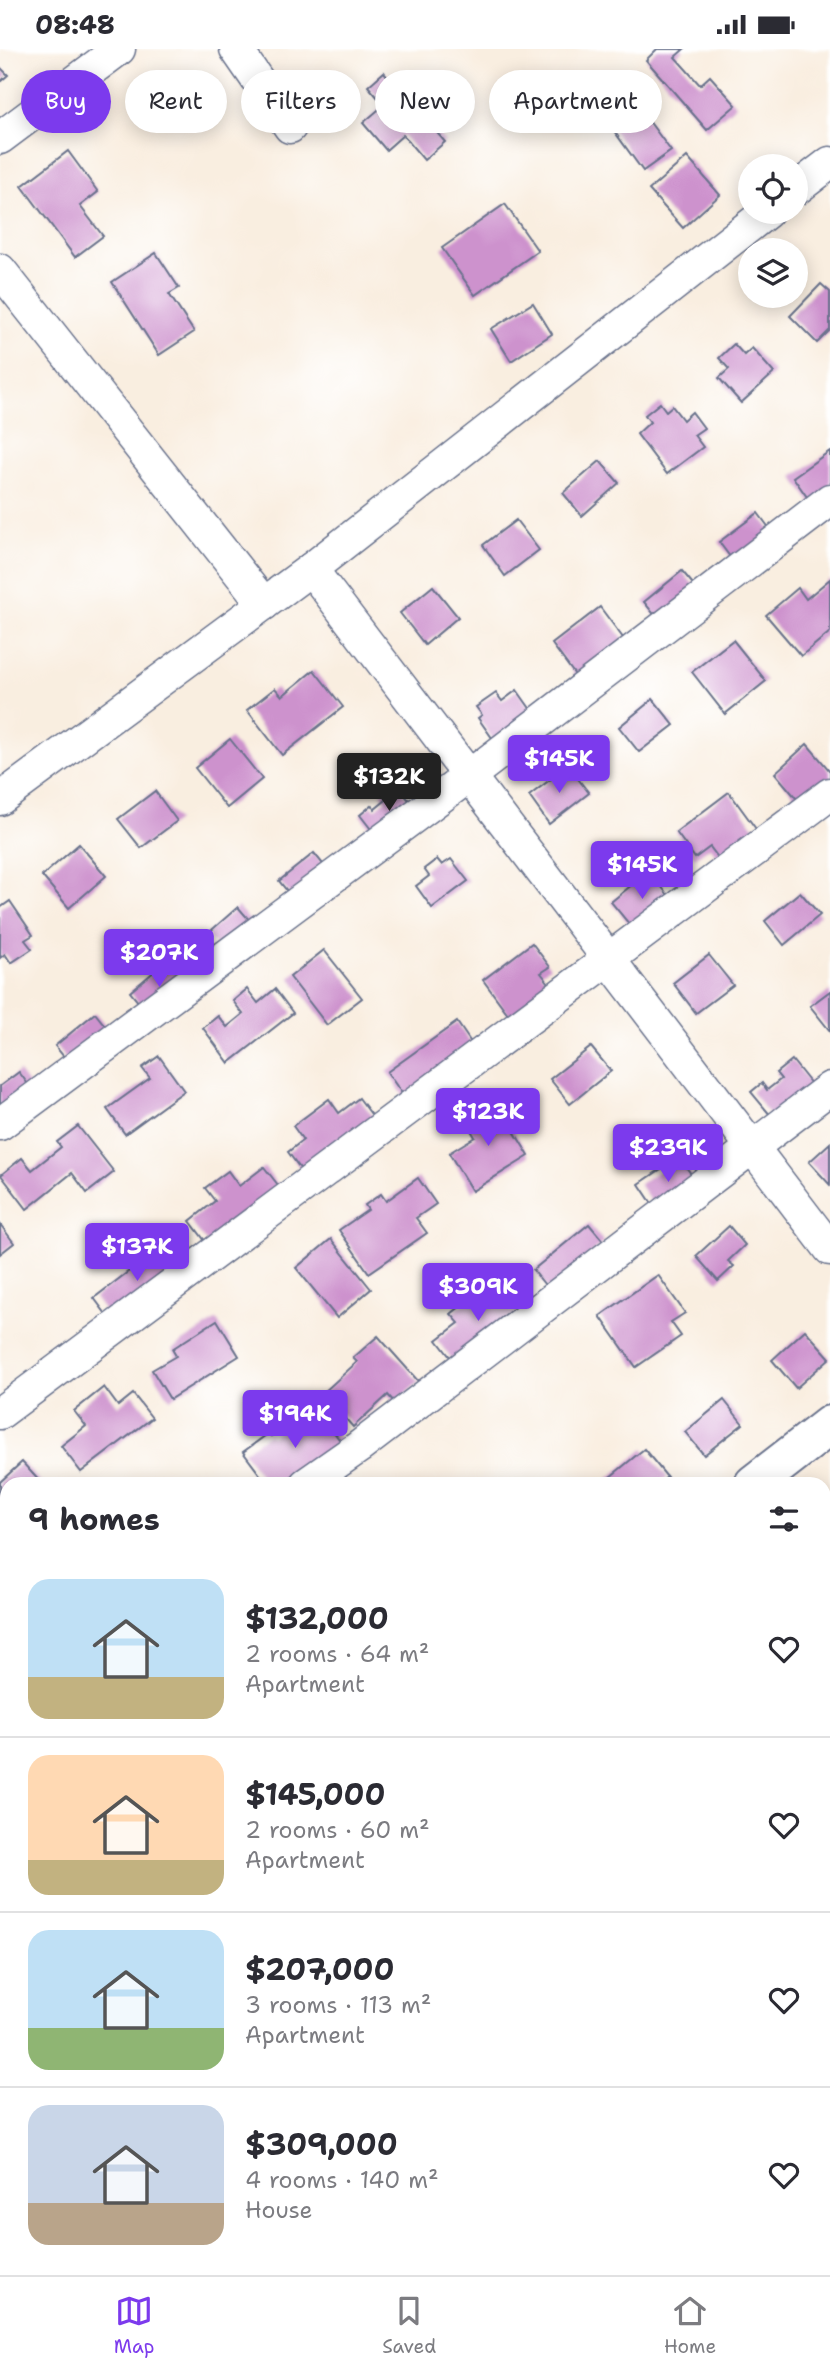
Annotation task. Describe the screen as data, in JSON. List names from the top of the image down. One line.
{"page":{"status":"08:48","chip":["Buy","Rent","Filters","New","Apartment"],"price":["$145K","$132K","$145K","$207K","$123K","$239K","$137K","$309K","$194K"],"heading":"9 homes","list":[{"name":"$132,000","note":"2 rooms · 64 m² · Apartment"},{"name":"$145,000","note":"2 rooms · 60 m² · Apartment"},{"name":"$207,000","note":"3 rooms · 113 m² · Apartment"},{"name":"$309,000","note":"4 rooms · 140 m² · House"}],"tabs":["Map","Saved","Home"]}}
